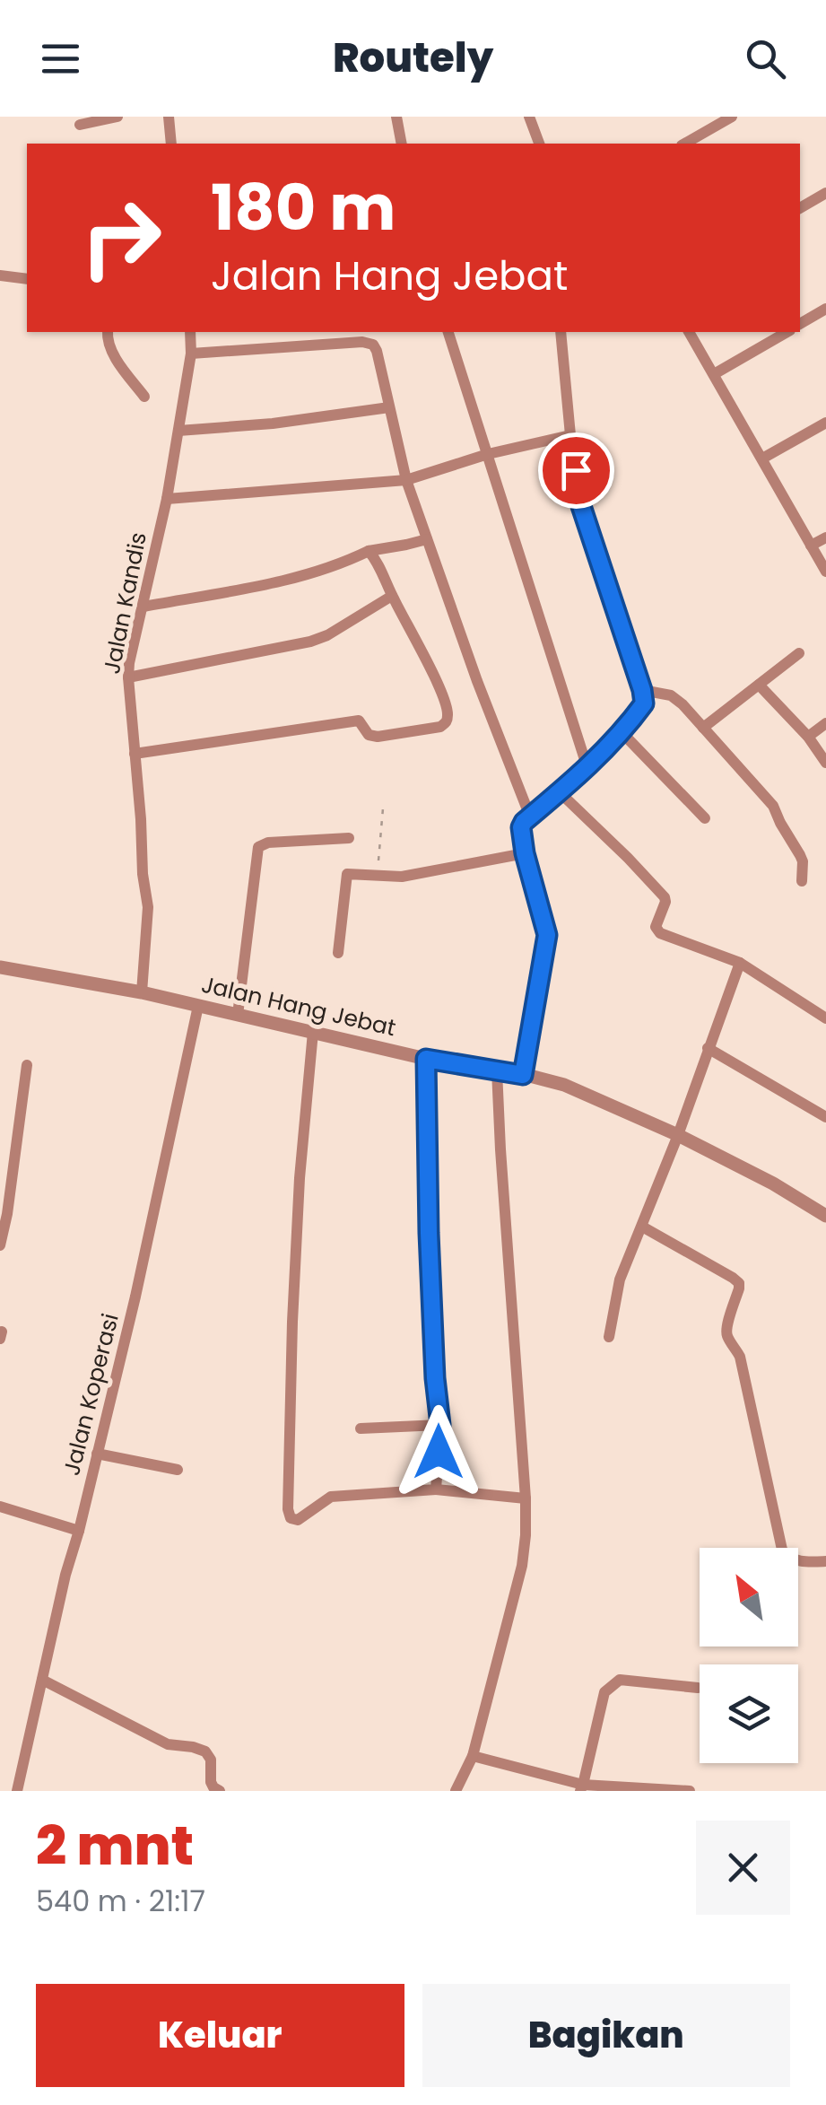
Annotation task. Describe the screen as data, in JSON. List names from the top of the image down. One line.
{"streets":{"street":["Jalan Kandis","Jalan Hang Jebat","Jalan Koperasi"]},"crossings":[["Jalan Kandis","Jalan Hang Jebat"],["Jalan Hang Jebat","Jalan Koperasi"]],"north":"top left","page":{"header":"Routely","turn":["180 m","Jalan Hang Jebat"],"heading":["2 mnt","540 m · 21:17"],"buttons":["Keluar","Bagikan"]}}
